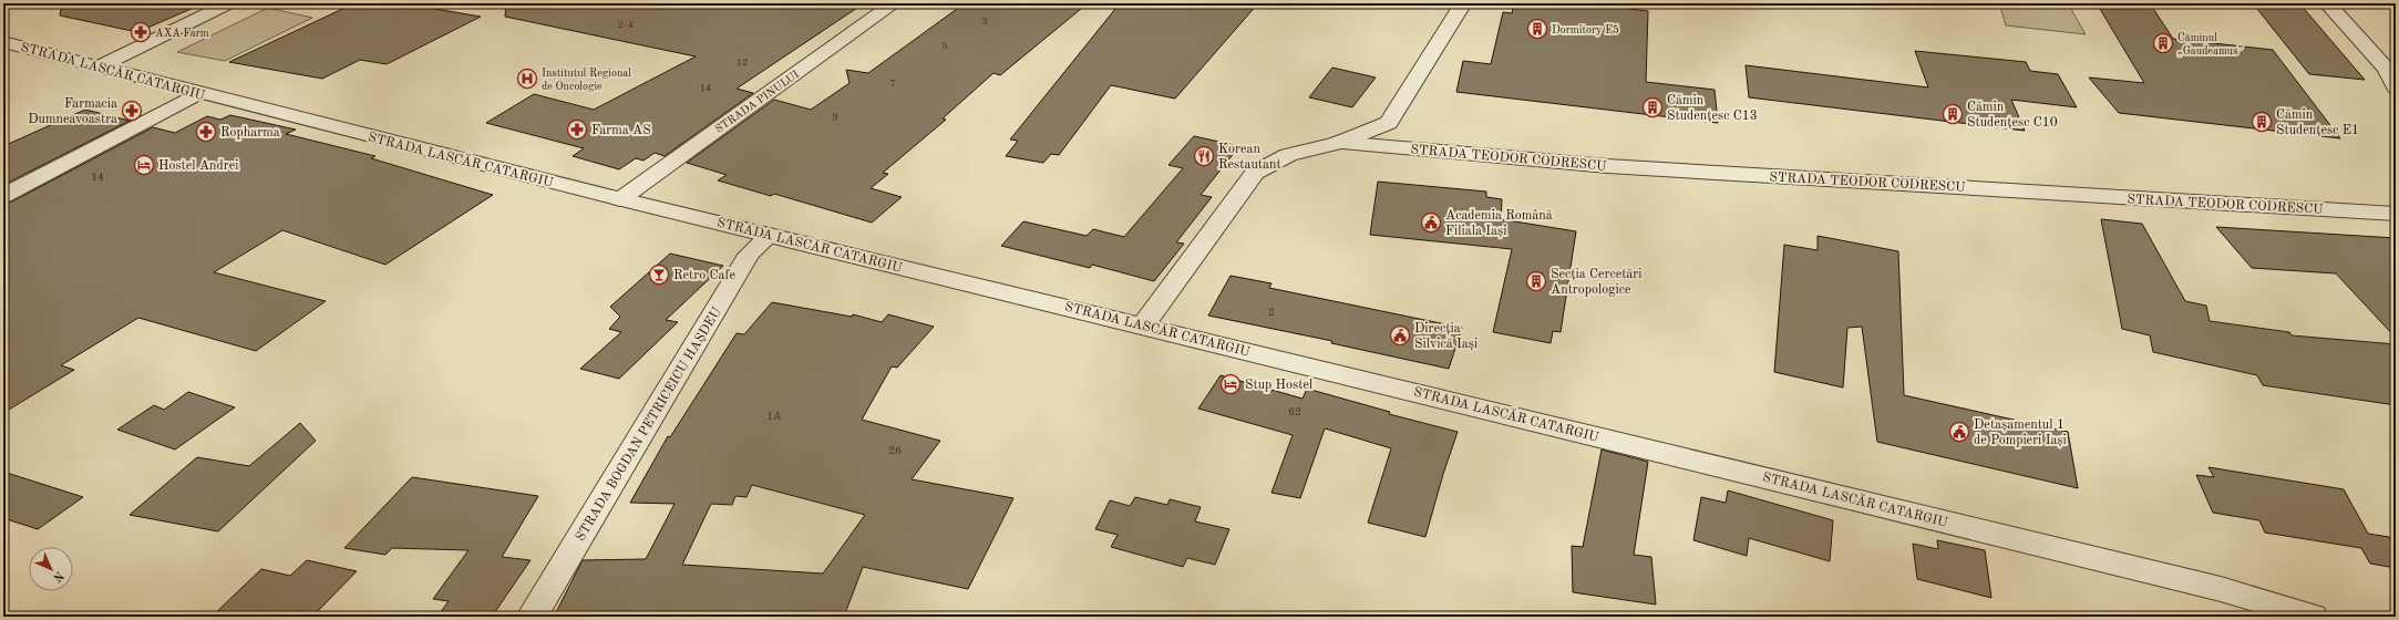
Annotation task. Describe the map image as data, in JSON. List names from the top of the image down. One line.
{"streets":{"street":["STRADA LASCĂR CATARGIU","STRADA PINULUI","STRADA TEODOR CODRESCU","STRADA BOGDAN PETRICEICU HAȘDEU"]},"crossings":[["STRADA LASCĂR CATARGIU","STRADA PINULUI"],["STRADA LASCĂR CATARGIU","STRADA BOGDAN PETRICEICU HAȘDEU"]],"places":{"building":["Dormitory E5","Căminul „Gaudeamus”","Cămin Studențesc C13","Cămin Studențesc C10","Cămin Studențesc E1","Secția Cercetări Antropologice"],"pharmacy":["AXA Farm","Farmacia Dumneavoastra","Farma AS","Ropharma"],"hospital":["Institutul Regional de Oncologie"],"restaurant":["Korean Restautant"],"hotel":["Hostel Andrei","Stup Hostel"],"public building":["Academia Română Filiala Iași","Direcția Silvică Iași","Detașamentul 1 de Pompieri Iași"],"bar":["Retro Cafe"]},"house_numbers":["3","2-4","5","12","7","14","9","14","2","62","1A","26"],"north":"bottom right"}
